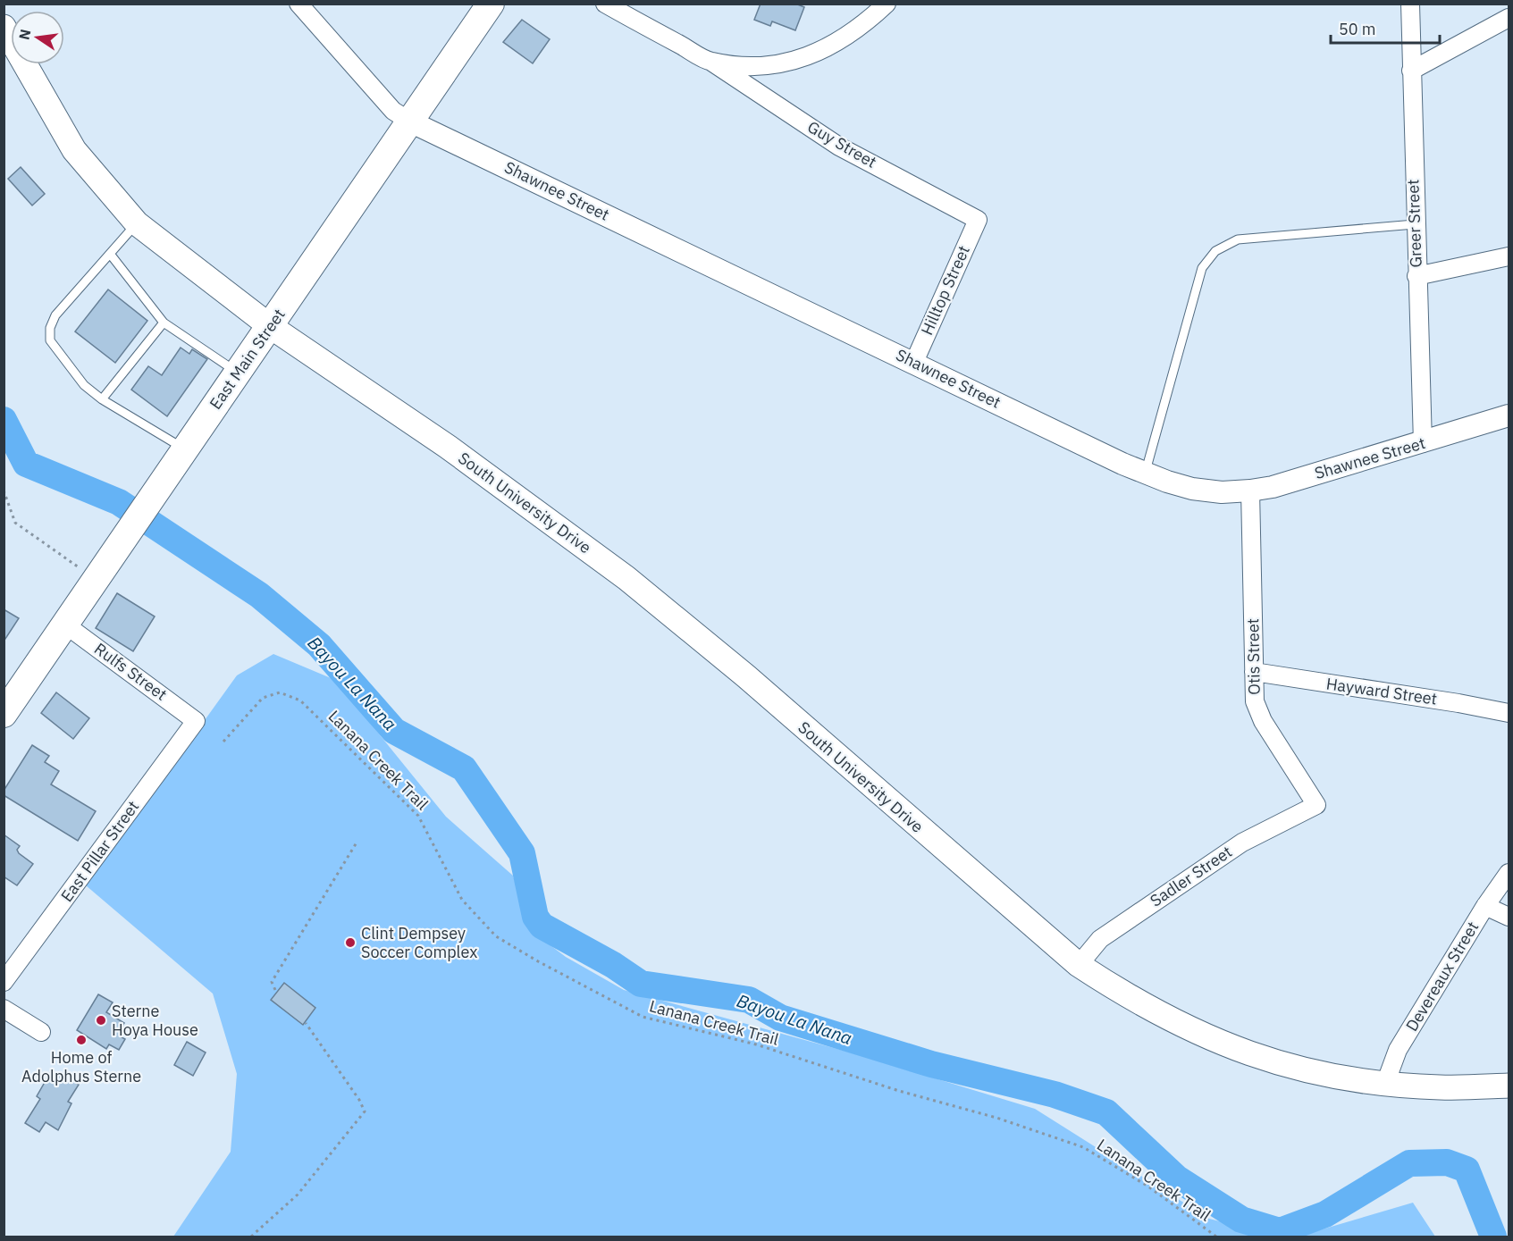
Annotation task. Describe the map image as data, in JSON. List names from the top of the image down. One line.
{"streets":{"main road":["East Main Street","South University Drive"],"street":["Guy Street","Shawnee Street","Greer Street","Hilltop Street","Otis Street","Rulfs Street","Hayward Street","East Pillar Street","Sadler Street","Devereaux Street"],"path":["Lanana Creek Trail"]},"crossings":[["Guy Street","Hilltop Street"],["Shawnee Street","Greer Street"],["Shawnee Street","Hilltop Street"],["Shawnee Street","East Main Street"],["Shawnee Street","Otis Street"],["East Main Street","South University Drive"],["East Main Street","Rulfs Street"],["South University Drive","Sadler Street"],["South University Drive","Devereaux Street"],["Otis Street","Hayward Street"],["Otis Street","Sadler Street"],["Rulfs Street","East Pillar Street"]],"water":["Bayou La Nana"],"places":["Clint Dempsey Soccer Complex","Sterne Hoya House","Home of Adolphus Sterne"],"scale_bar":"50 m","north":"left"}
